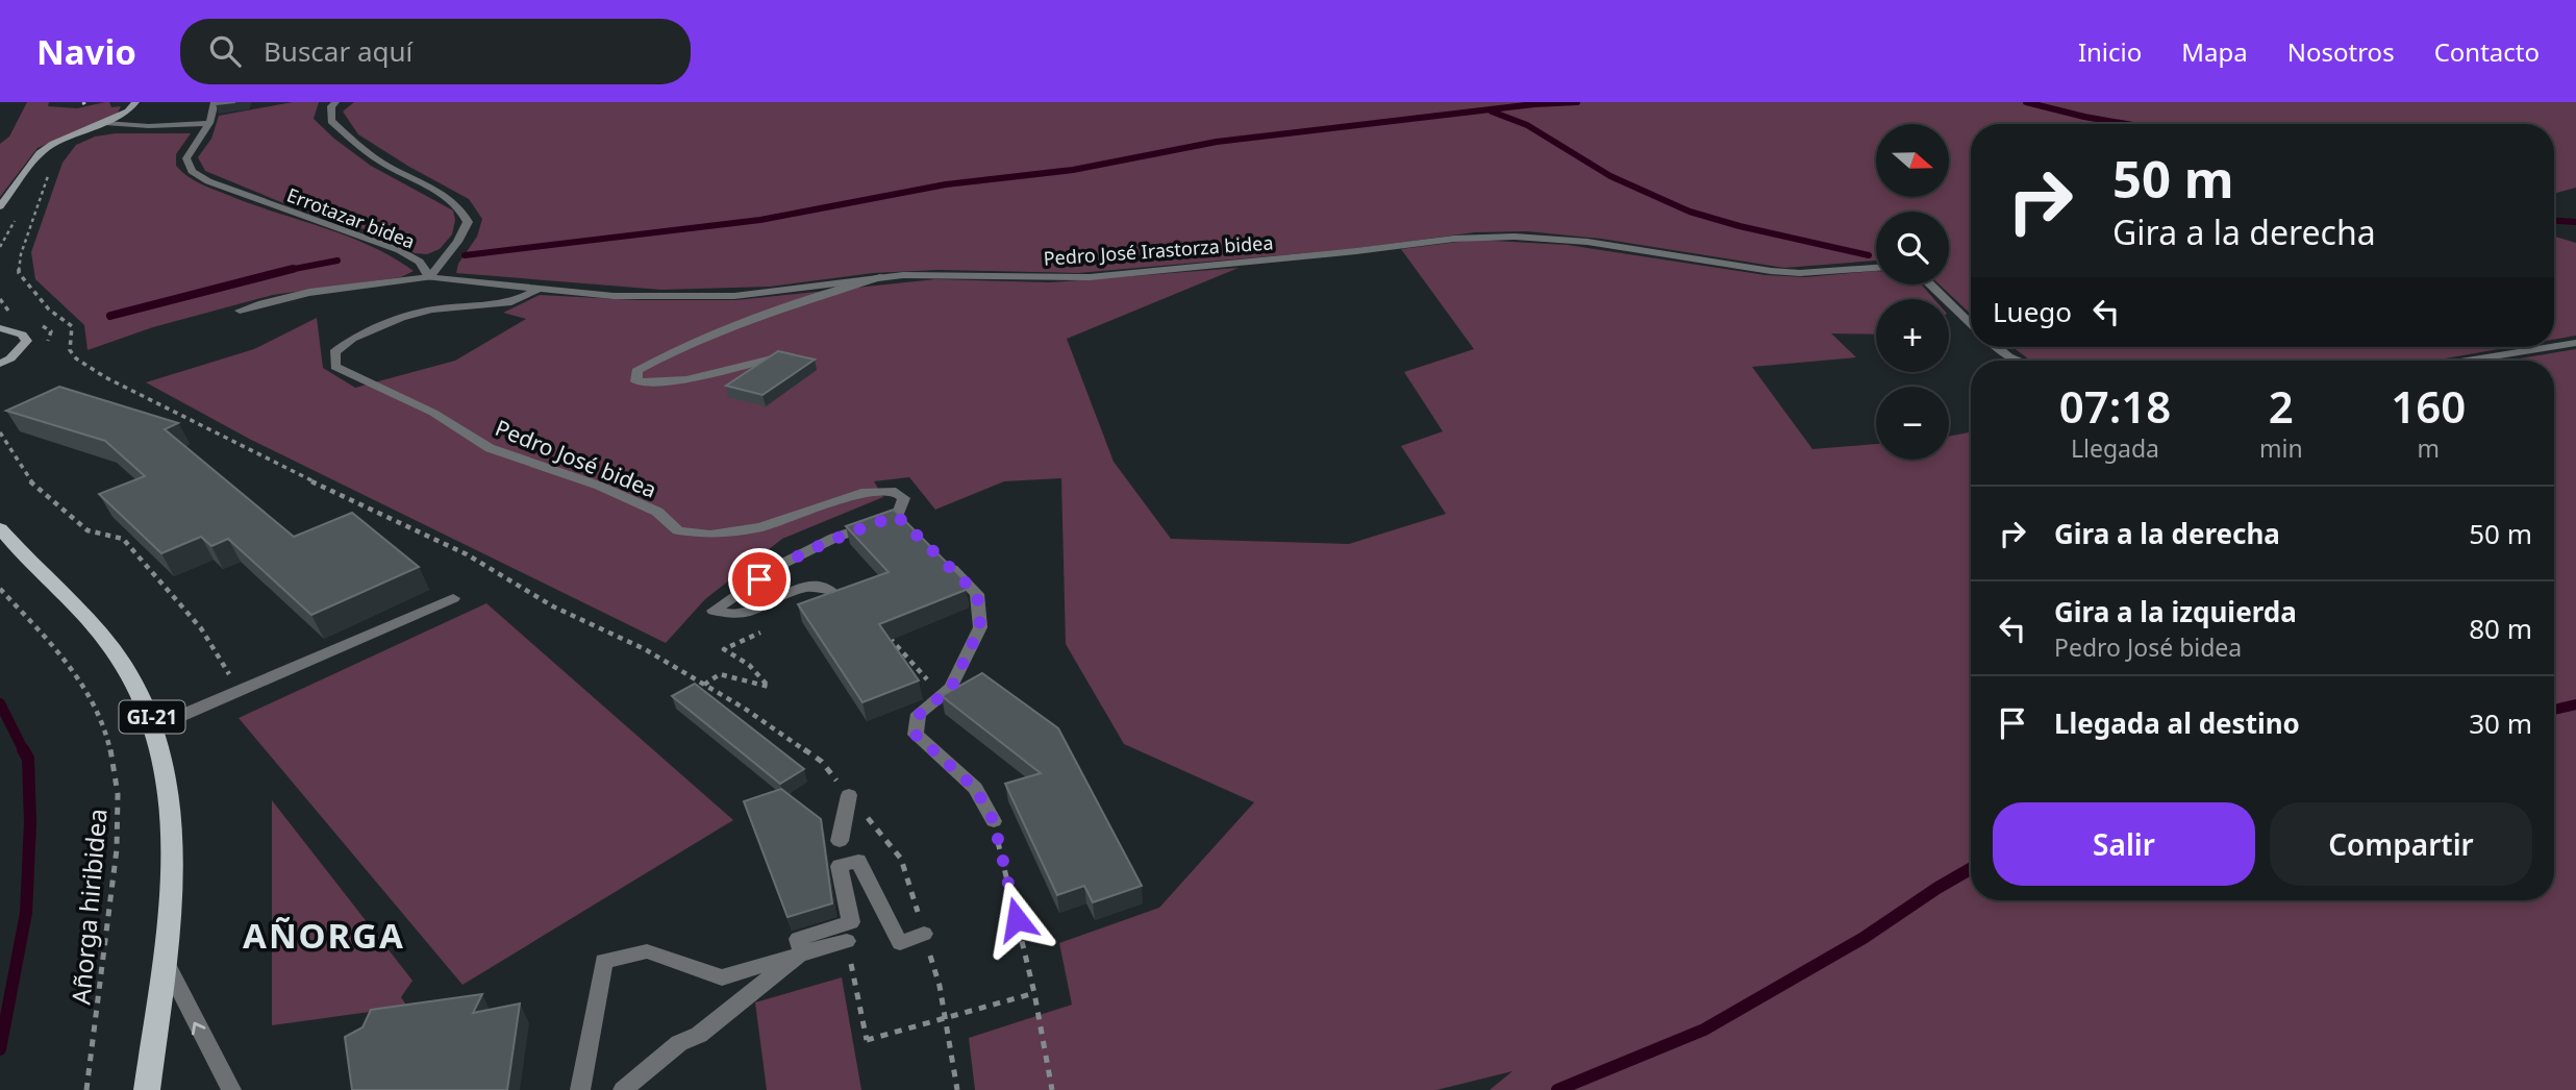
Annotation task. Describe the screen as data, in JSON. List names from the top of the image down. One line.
{"streets":{"main road":["GI-21"],"street":["Errotazar bidea","Pedro José Irastorza bidea","Pedro José bidea"],"path":["Añorga hiribidea"]},"crossings":[["Errotazar bidea","Pedro José Irastorza bidea"],["Pedro José Irastorza bidea","Pedro José bidea"]],"districts":["AÑORGA"],"north":"right","page":{"header":"Navio","search":"Buscar aquí","nav":["Inicio","Mapa","Nosotros","Contacto"],"map_buttons":["+","−"],"turn":["50 m","Gira a la derecha"],"then":"Luego","eta":["07:18","Llegada","2","min","160","m"],"list":[{"name":"Gira a la derecha","value":"50 m"},{"name":"Gira a la izquierda","note":"Pedro José bidea","value":"80 m"},{"name":"Llegada al destino","value":"30 m"}],"buttons":["Salir","Compartir"]}}
